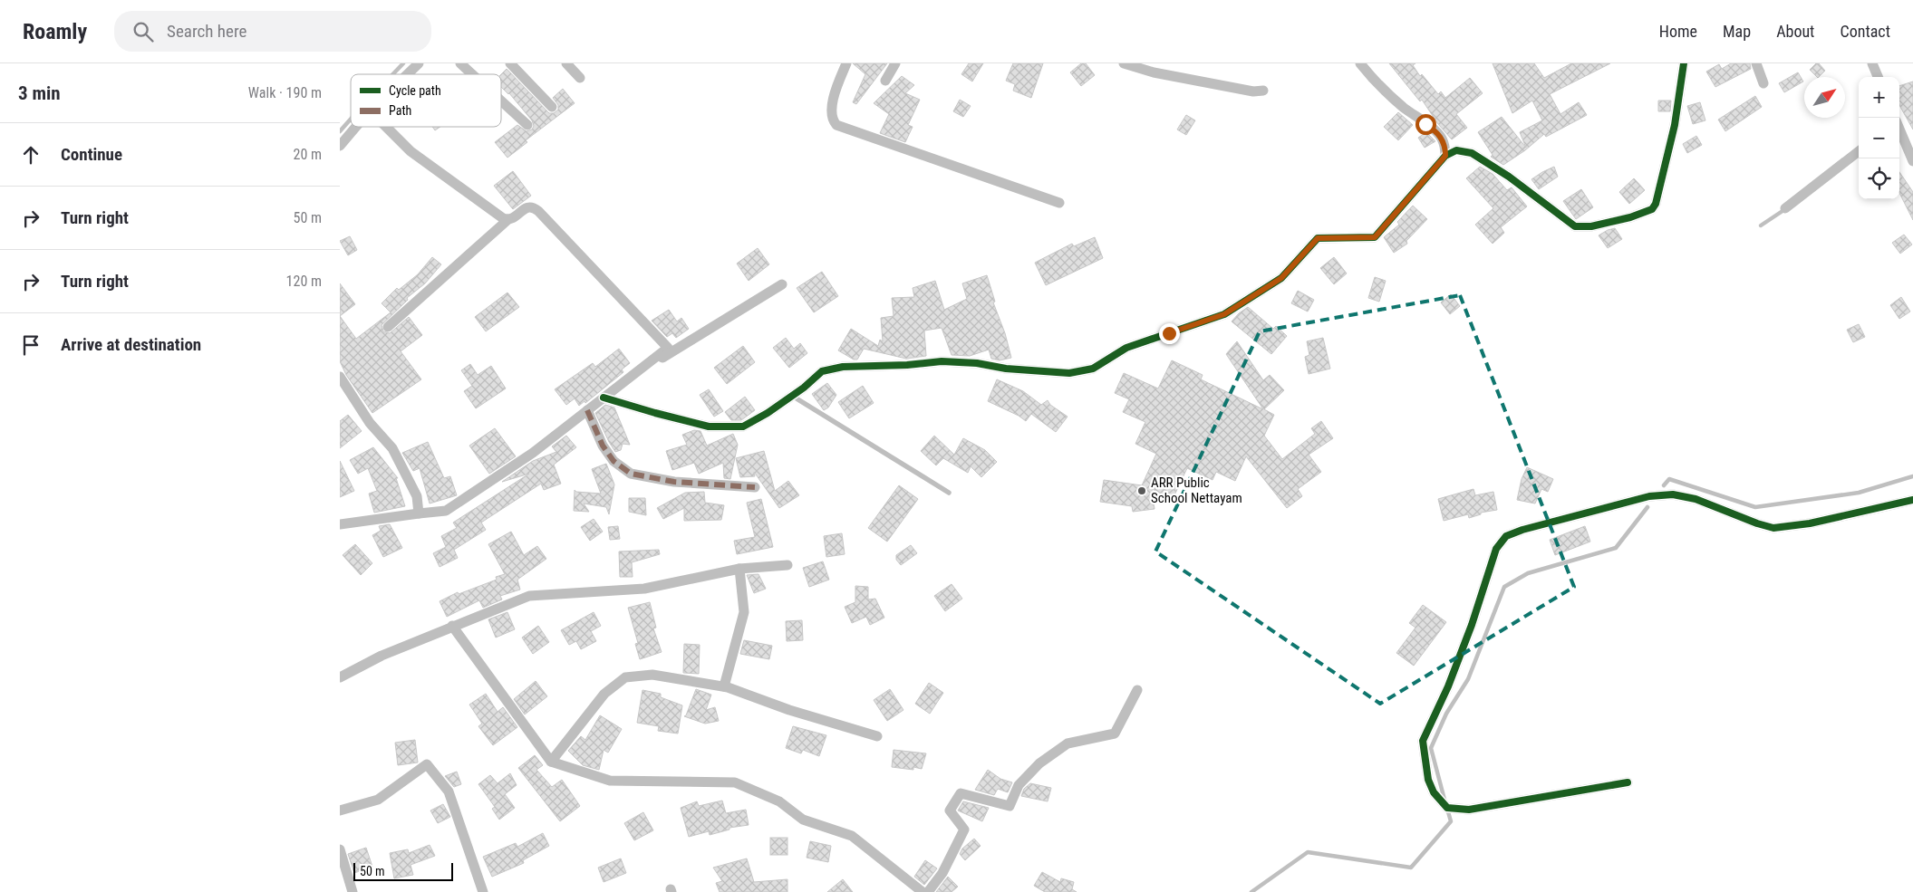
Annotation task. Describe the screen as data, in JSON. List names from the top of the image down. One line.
{"places":["ARR Public School Nettayam"],"legend":["Cycle path","Path"],"scale_bar":"50 m","north":"top right","page":{"header":"Roamly","search":"Search here","nav":["Home","Map","About","Contact"],"heading":["3 min","Walk · 190 m"],"map_buttons":["+","−"],"list":[["Continue","20 m"],["Turn right","50 m"],["Turn right","120 m"],"Arrive at destination"],"scale":"50 m"}}
